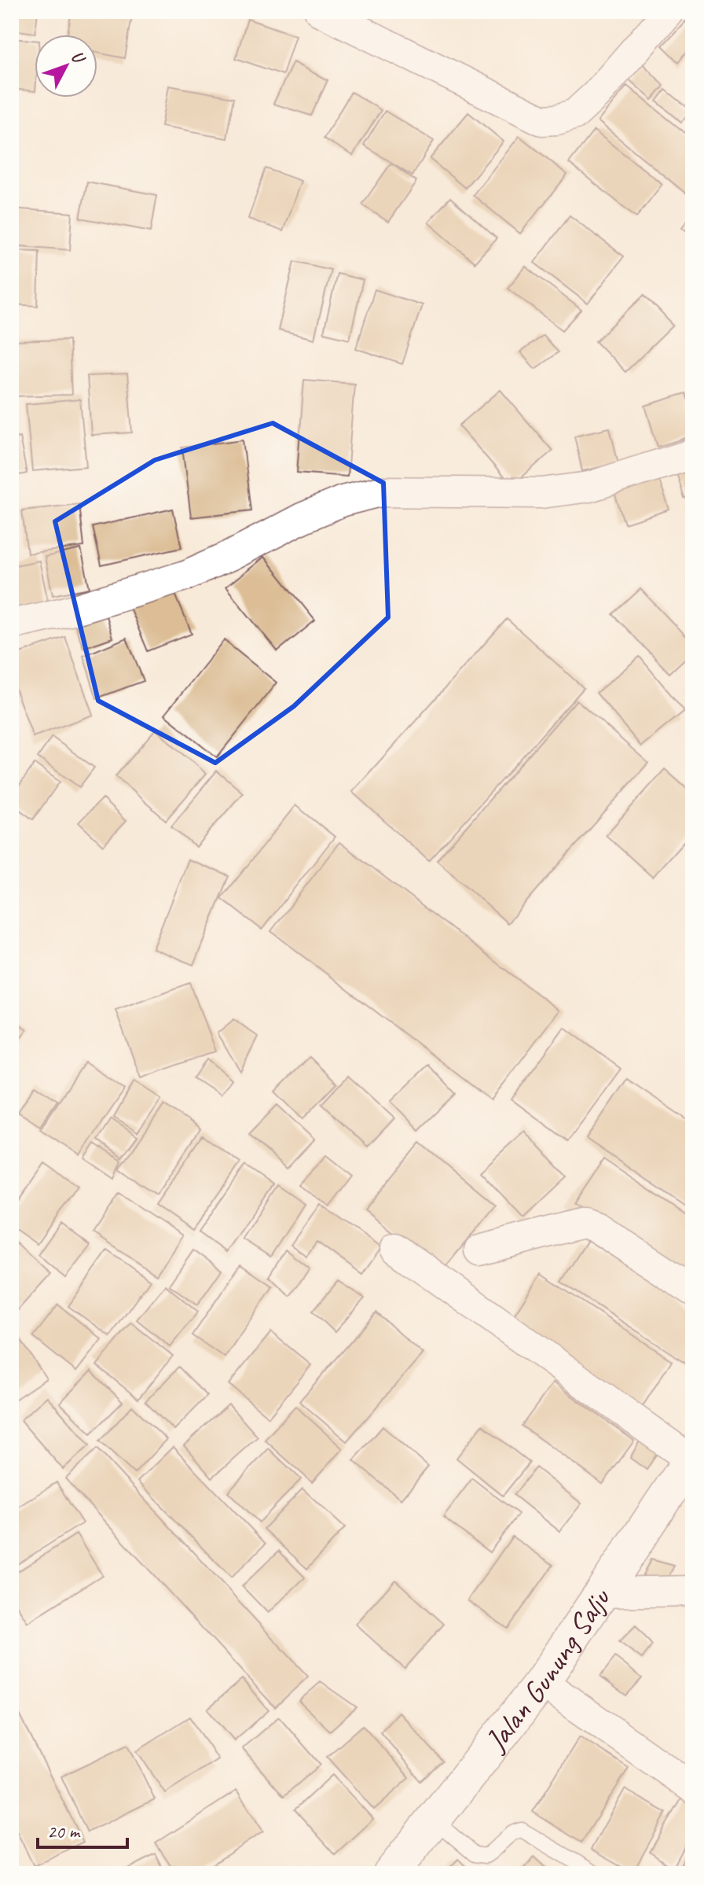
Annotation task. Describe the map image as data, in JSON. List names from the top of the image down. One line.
{"streets":{"main road":["Jalan Gunung Salju"]},"scale_bar":"20 m","north":"top right"}
